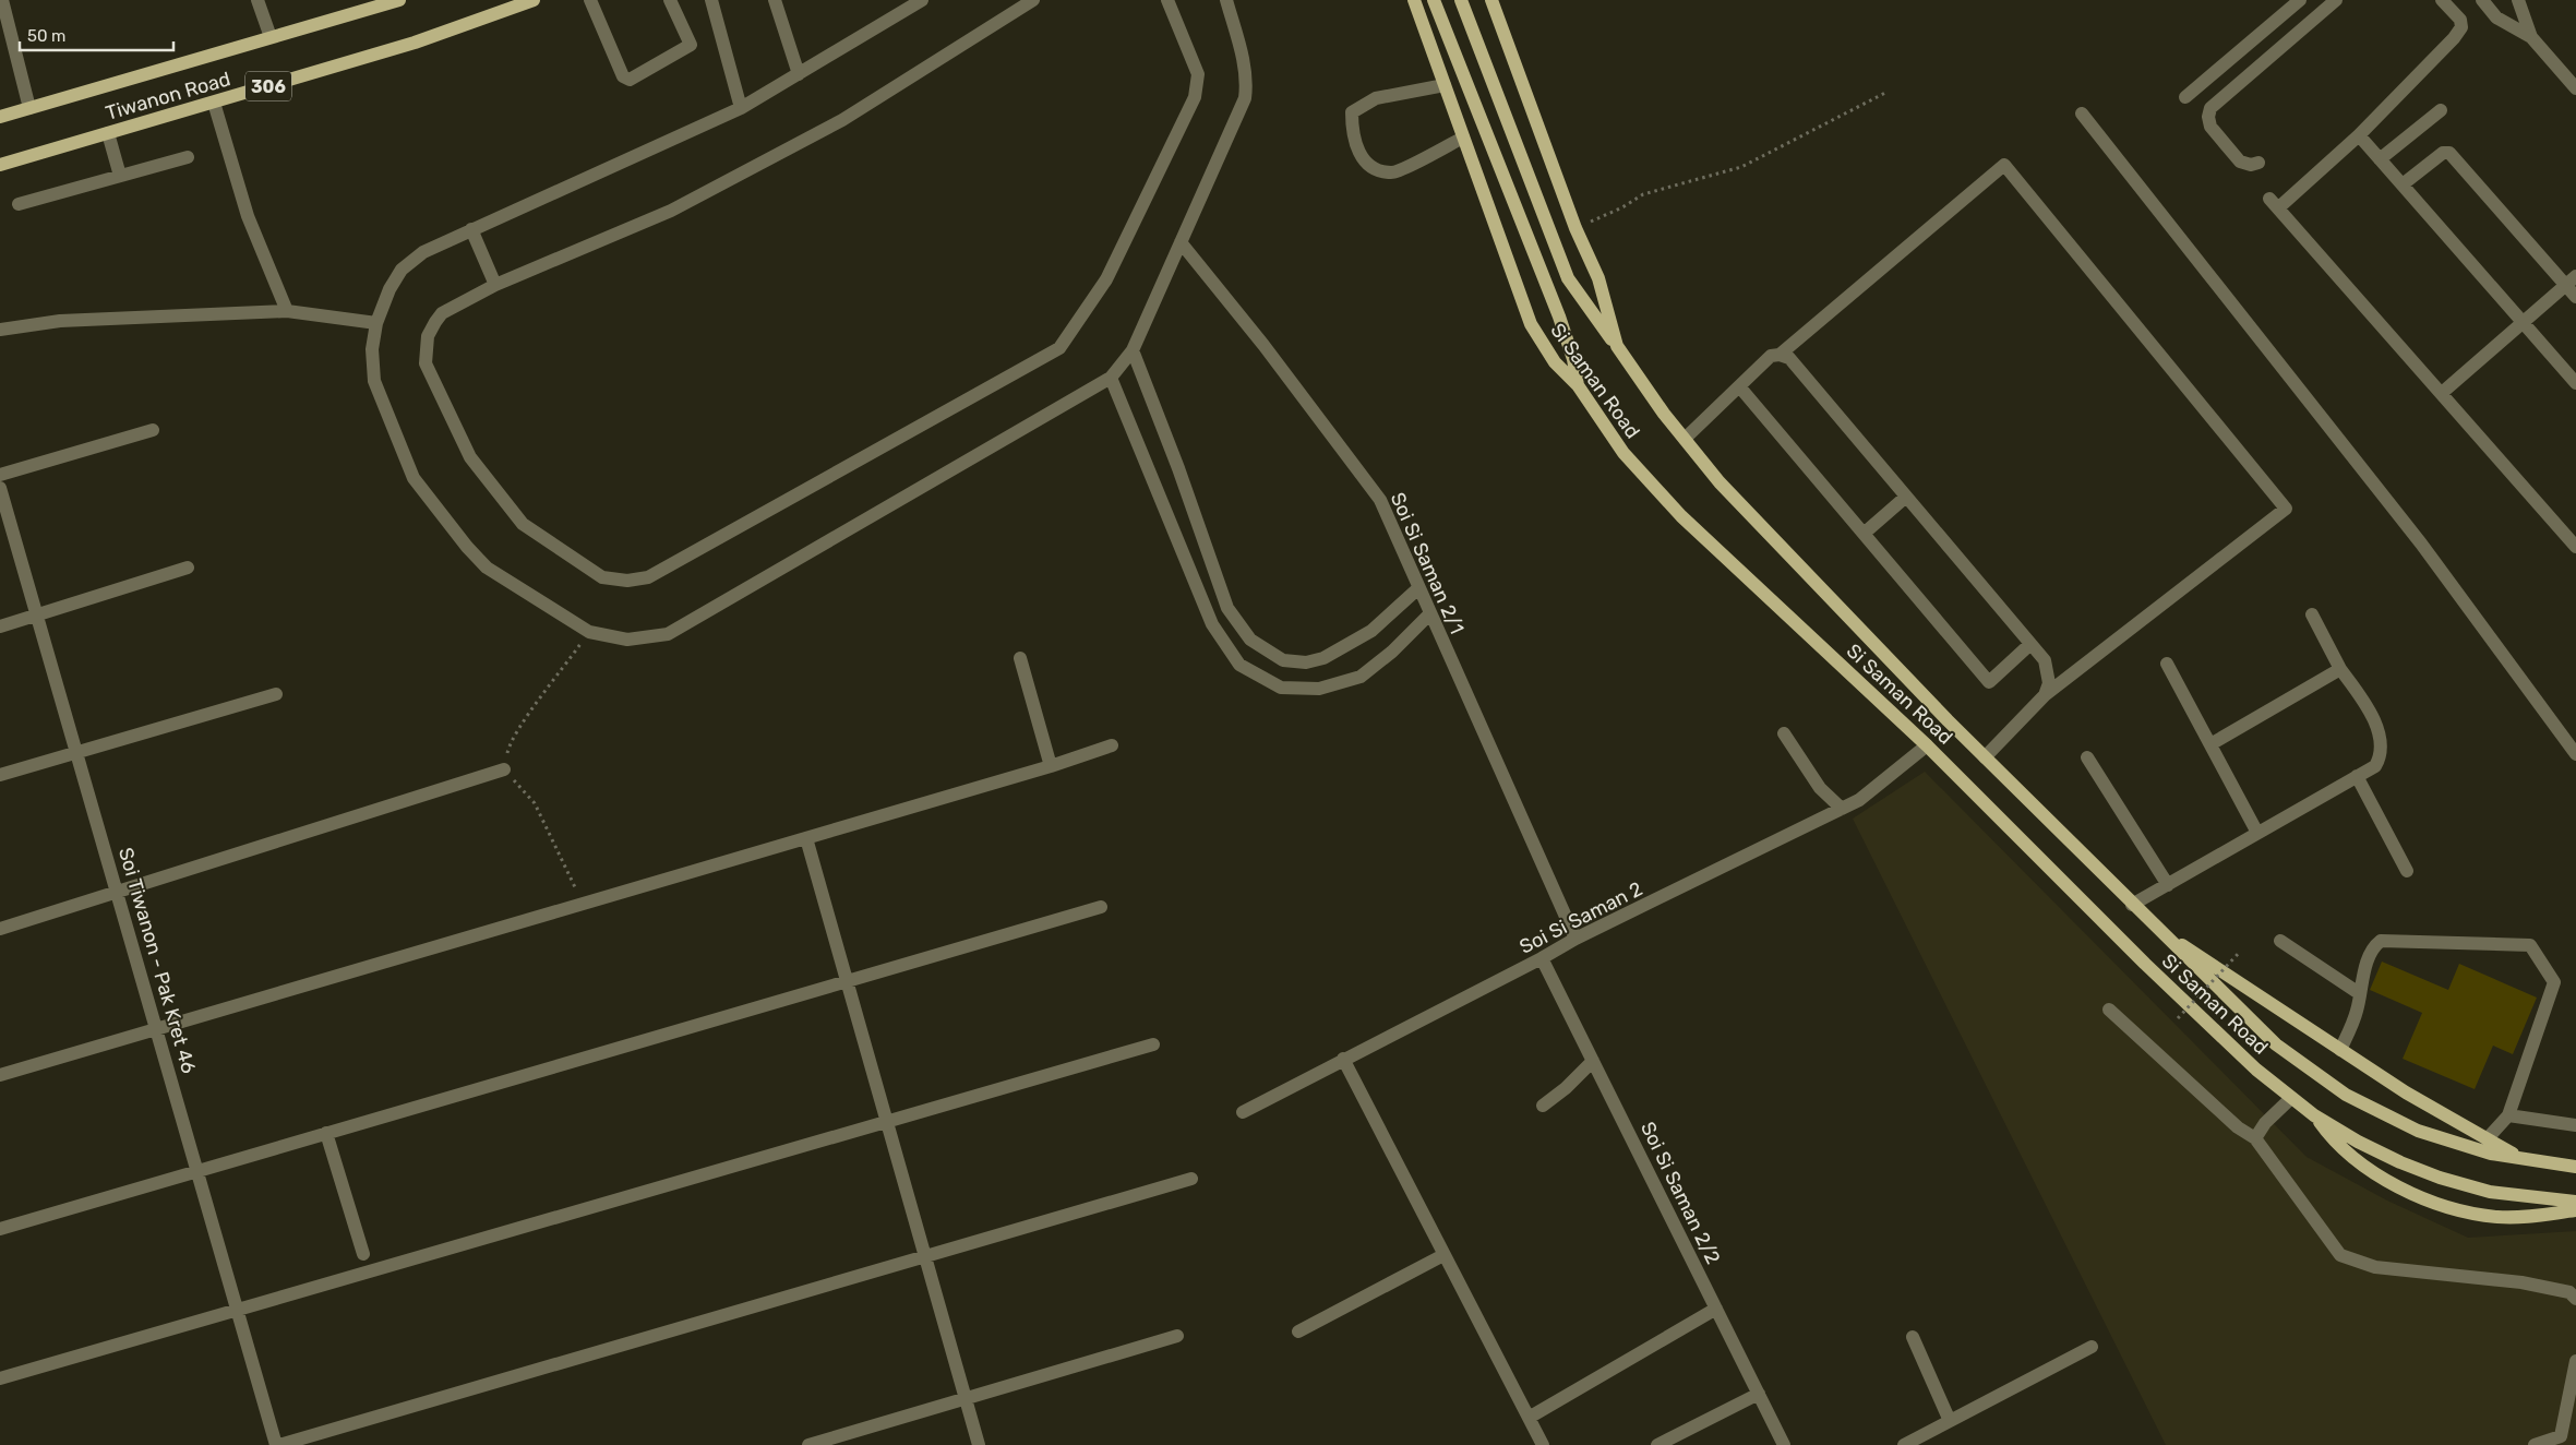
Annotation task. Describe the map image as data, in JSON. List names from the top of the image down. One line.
{"streets":{"main road":["306","Tiwanon Road","Si Saman Road"],"street":["Soi Si Saman 2/1","Soi Si Saman 2","Soi Tiwanon - Pak Kret 46","Soi Si Saman 2/2"]},"crossings":[["Si Saman Road","Soi Si Saman 2"],["Soi Si Saman 2/1","Soi Si Saman 2"],["Soi Si Saman 2","Soi Si Saman 2/2"]],"scale_bar":"50 m"}
